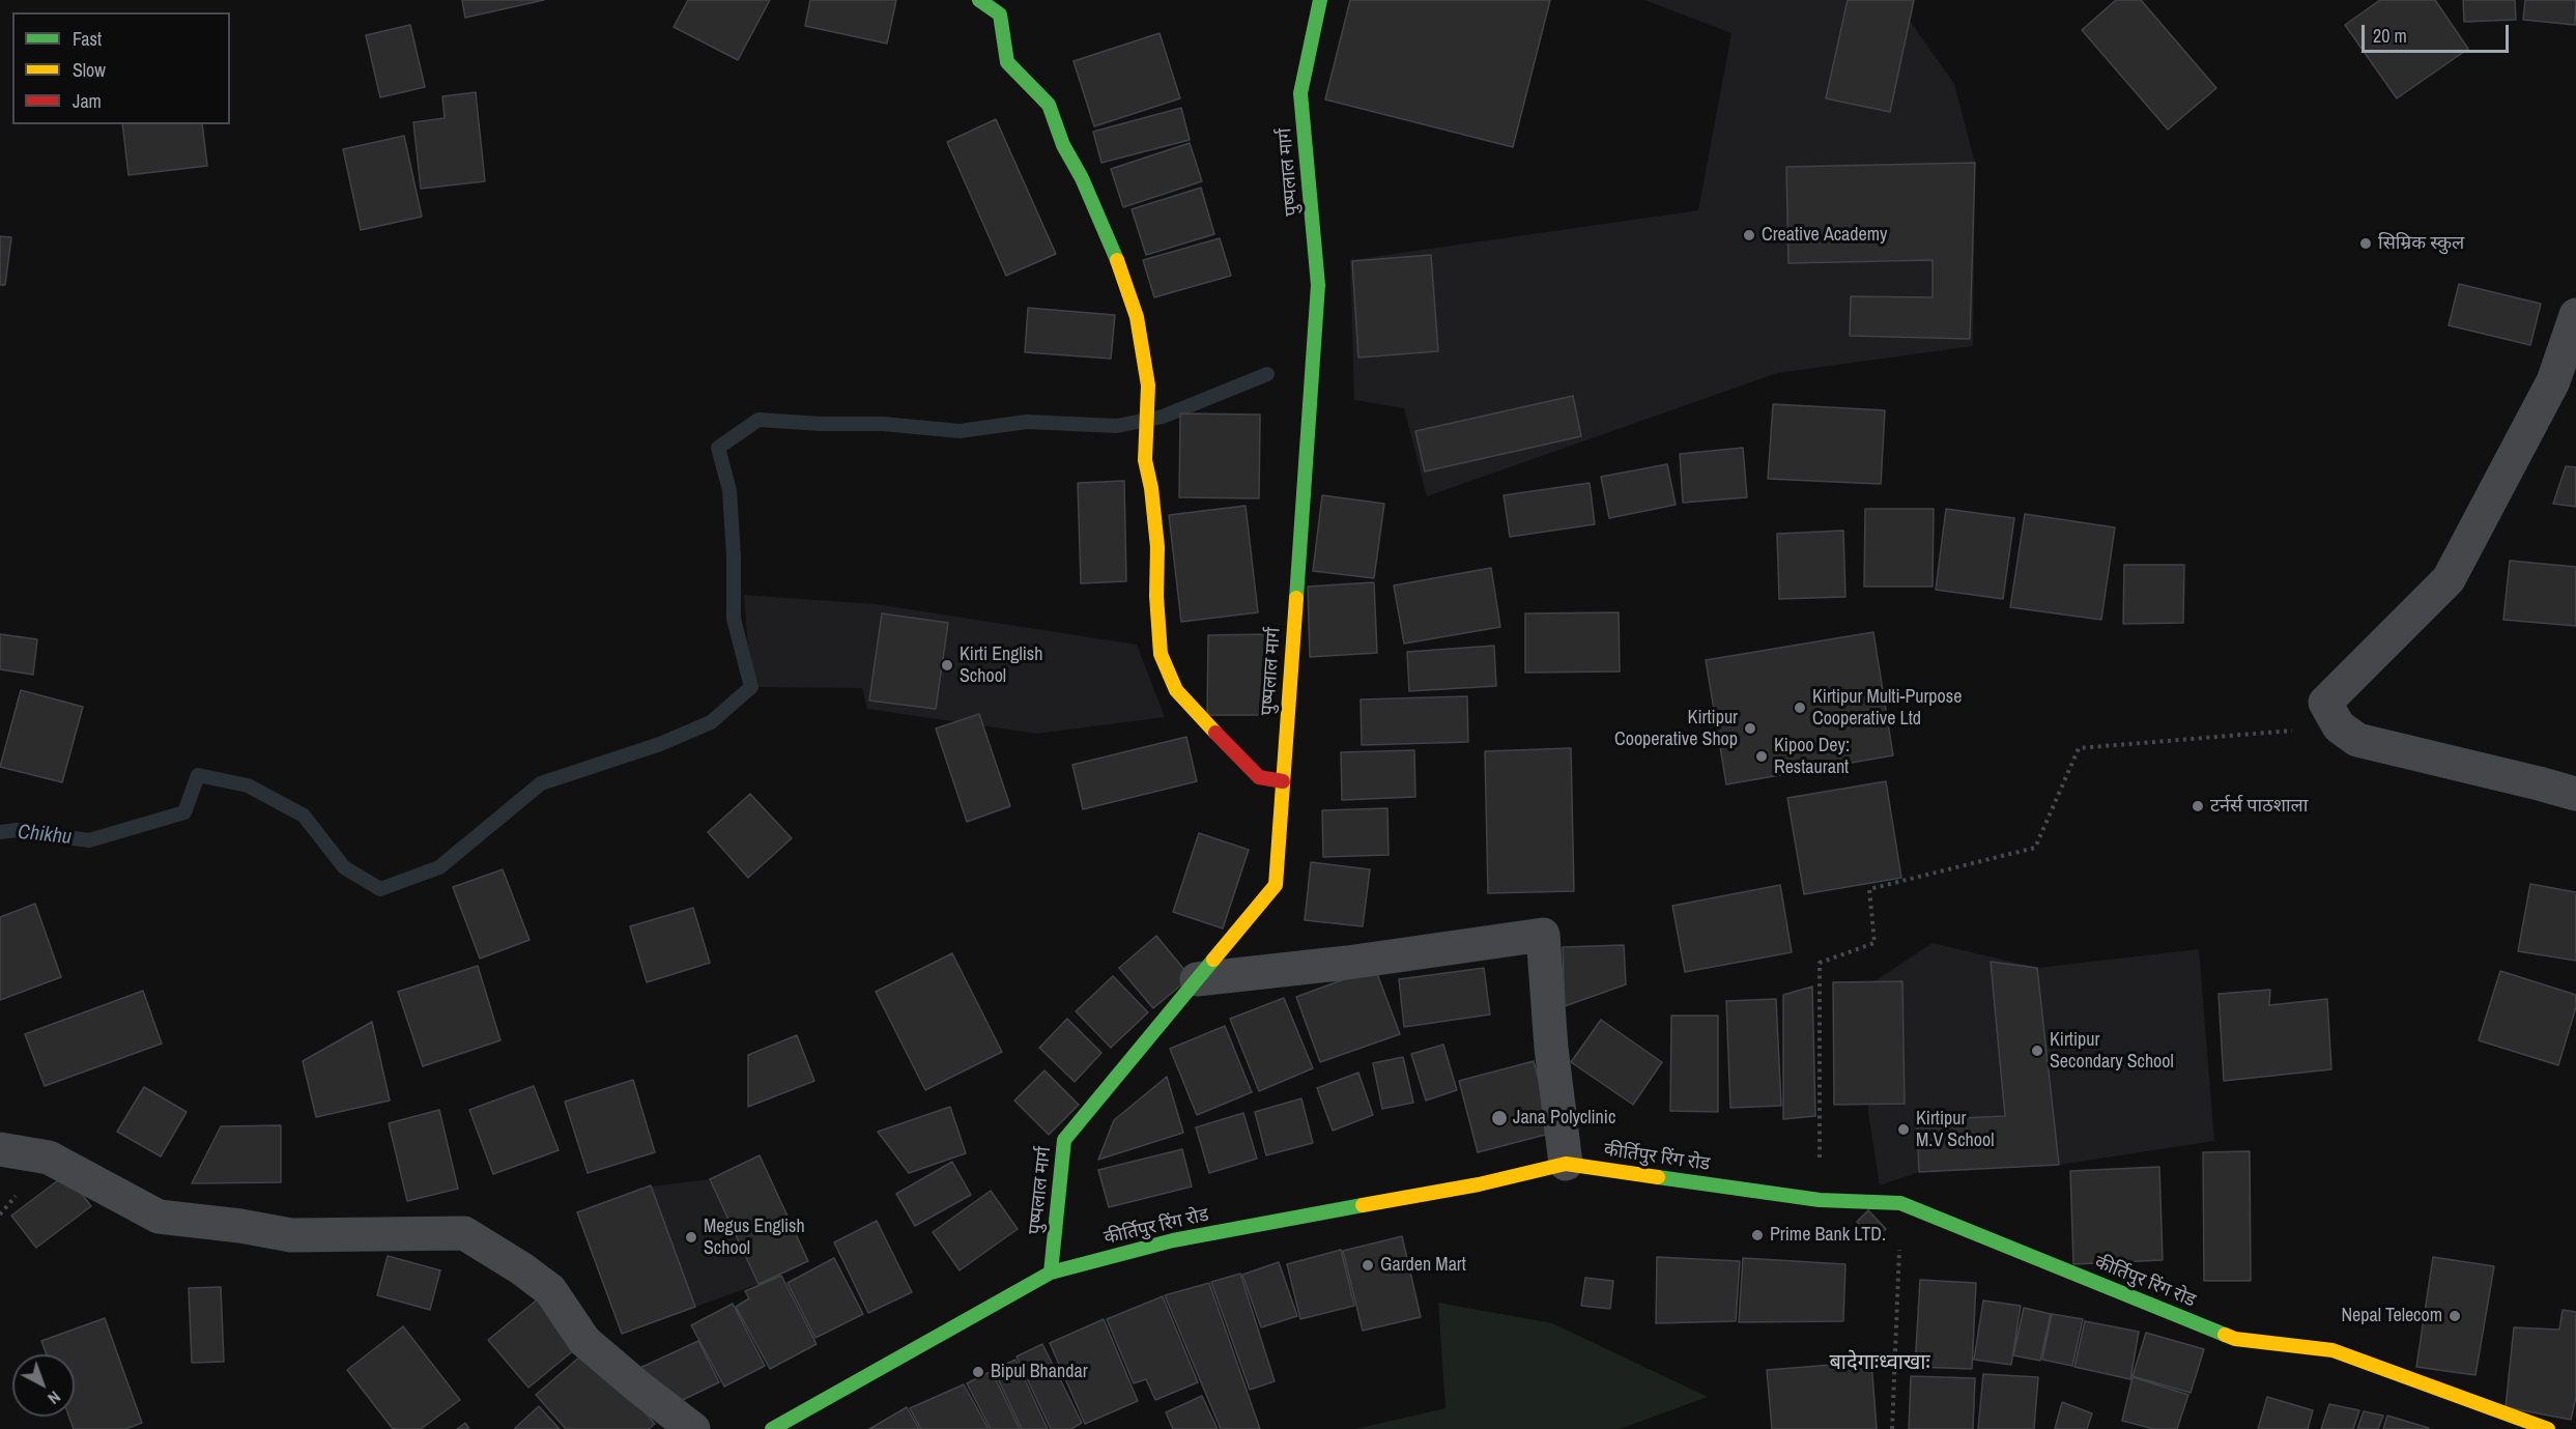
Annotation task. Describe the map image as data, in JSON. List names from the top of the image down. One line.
{"streets":{"street":["पुष्पलाल मार्ग","कीर्तिपुर रिंग रोड"]},"crossings":[["पुष्पलाल मार्ग","कीर्तिपुर रिंग रोड"]],"districts":["बादेगाःध्वाखाः"],"water":["Chikhu"],"places":["Creative Academy","सिम्रिक स्कुल","Kirti English School","Kirtipur Multi-Purpose Cooperative Ltd","Kirtipur Cooperative Shop","Kipoo Dey: Restaurant","टर्नर्स पाठशाला","Kirtipur Secondary School","Jana Polyclinic","Kirtipur M.V School","Prime Bank LTD.","Megus English School","Garden Mart","Nepal Telecom","Bipul Bhandar"],"legend":["Fast","Slow","Jam"],"scale_bar":"20 m","north":"bottom right"}
